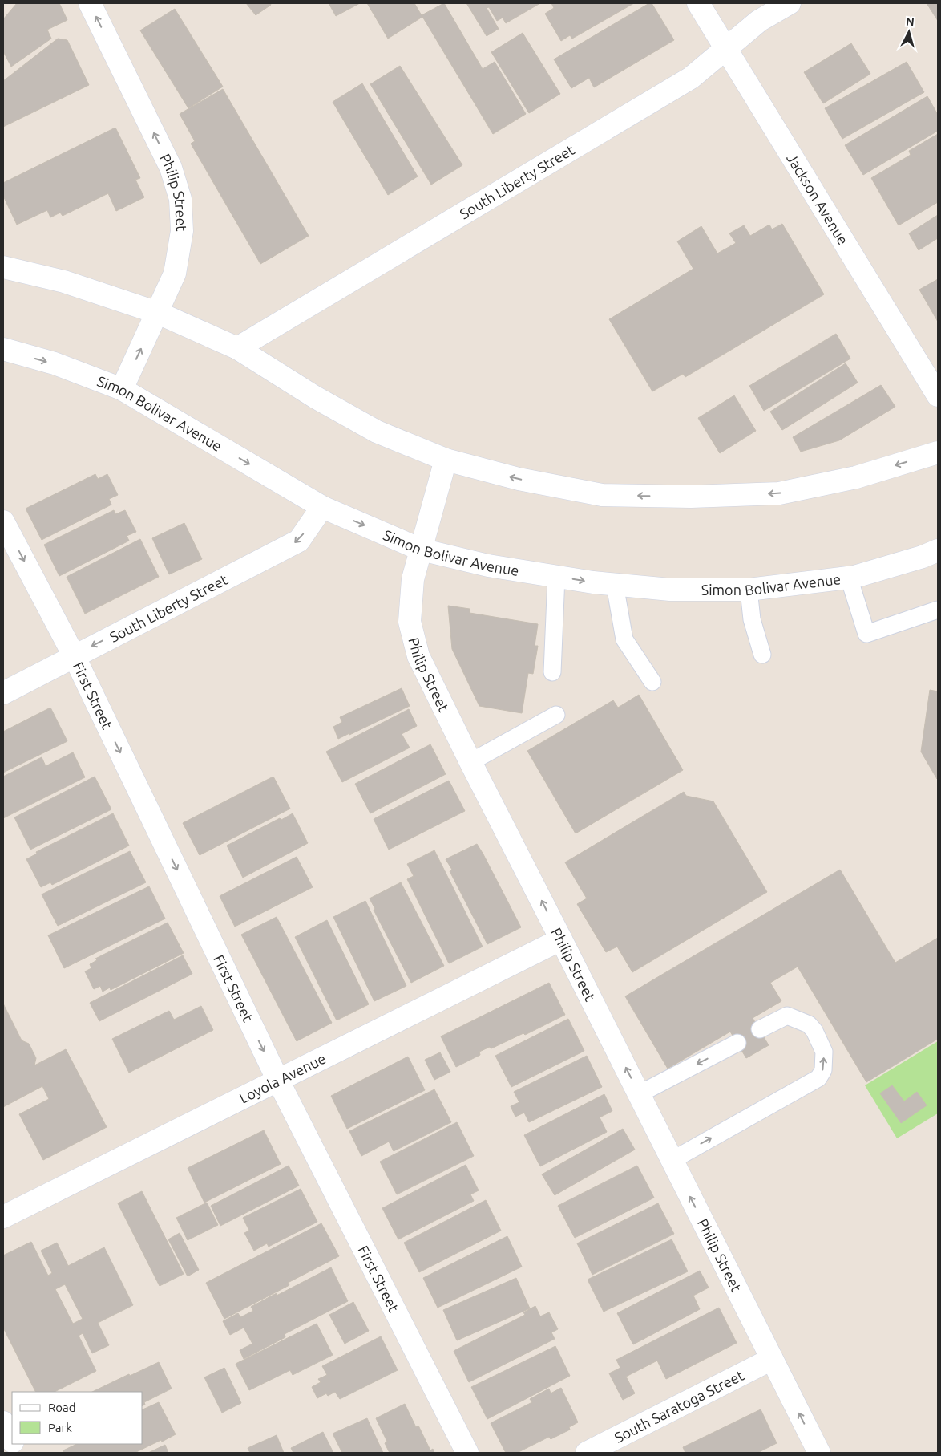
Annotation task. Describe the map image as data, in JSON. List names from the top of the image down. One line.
{"streets":{"street":["South Liberty Street","Philip Street","Jackson Avenue","Simon Bolivar Avenue","First Street","Loyola Avenue","South Saratoga Street"]},"crossings":[["South Liberty Street","Jackson Avenue"],["South Liberty Street","Simon Bolivar Avenue"],["South Liberty Street","First Street"],["Philip Street","Simon Bolivar Avenue"],["Philip Street","Loyola Avenue"],["Philip Street","South Saratoga Street"],["First Street","Loyola Avenue"]],"one_way":["Philip Street","First Street"],"legend":["Road","Park"],"north":"top"}
